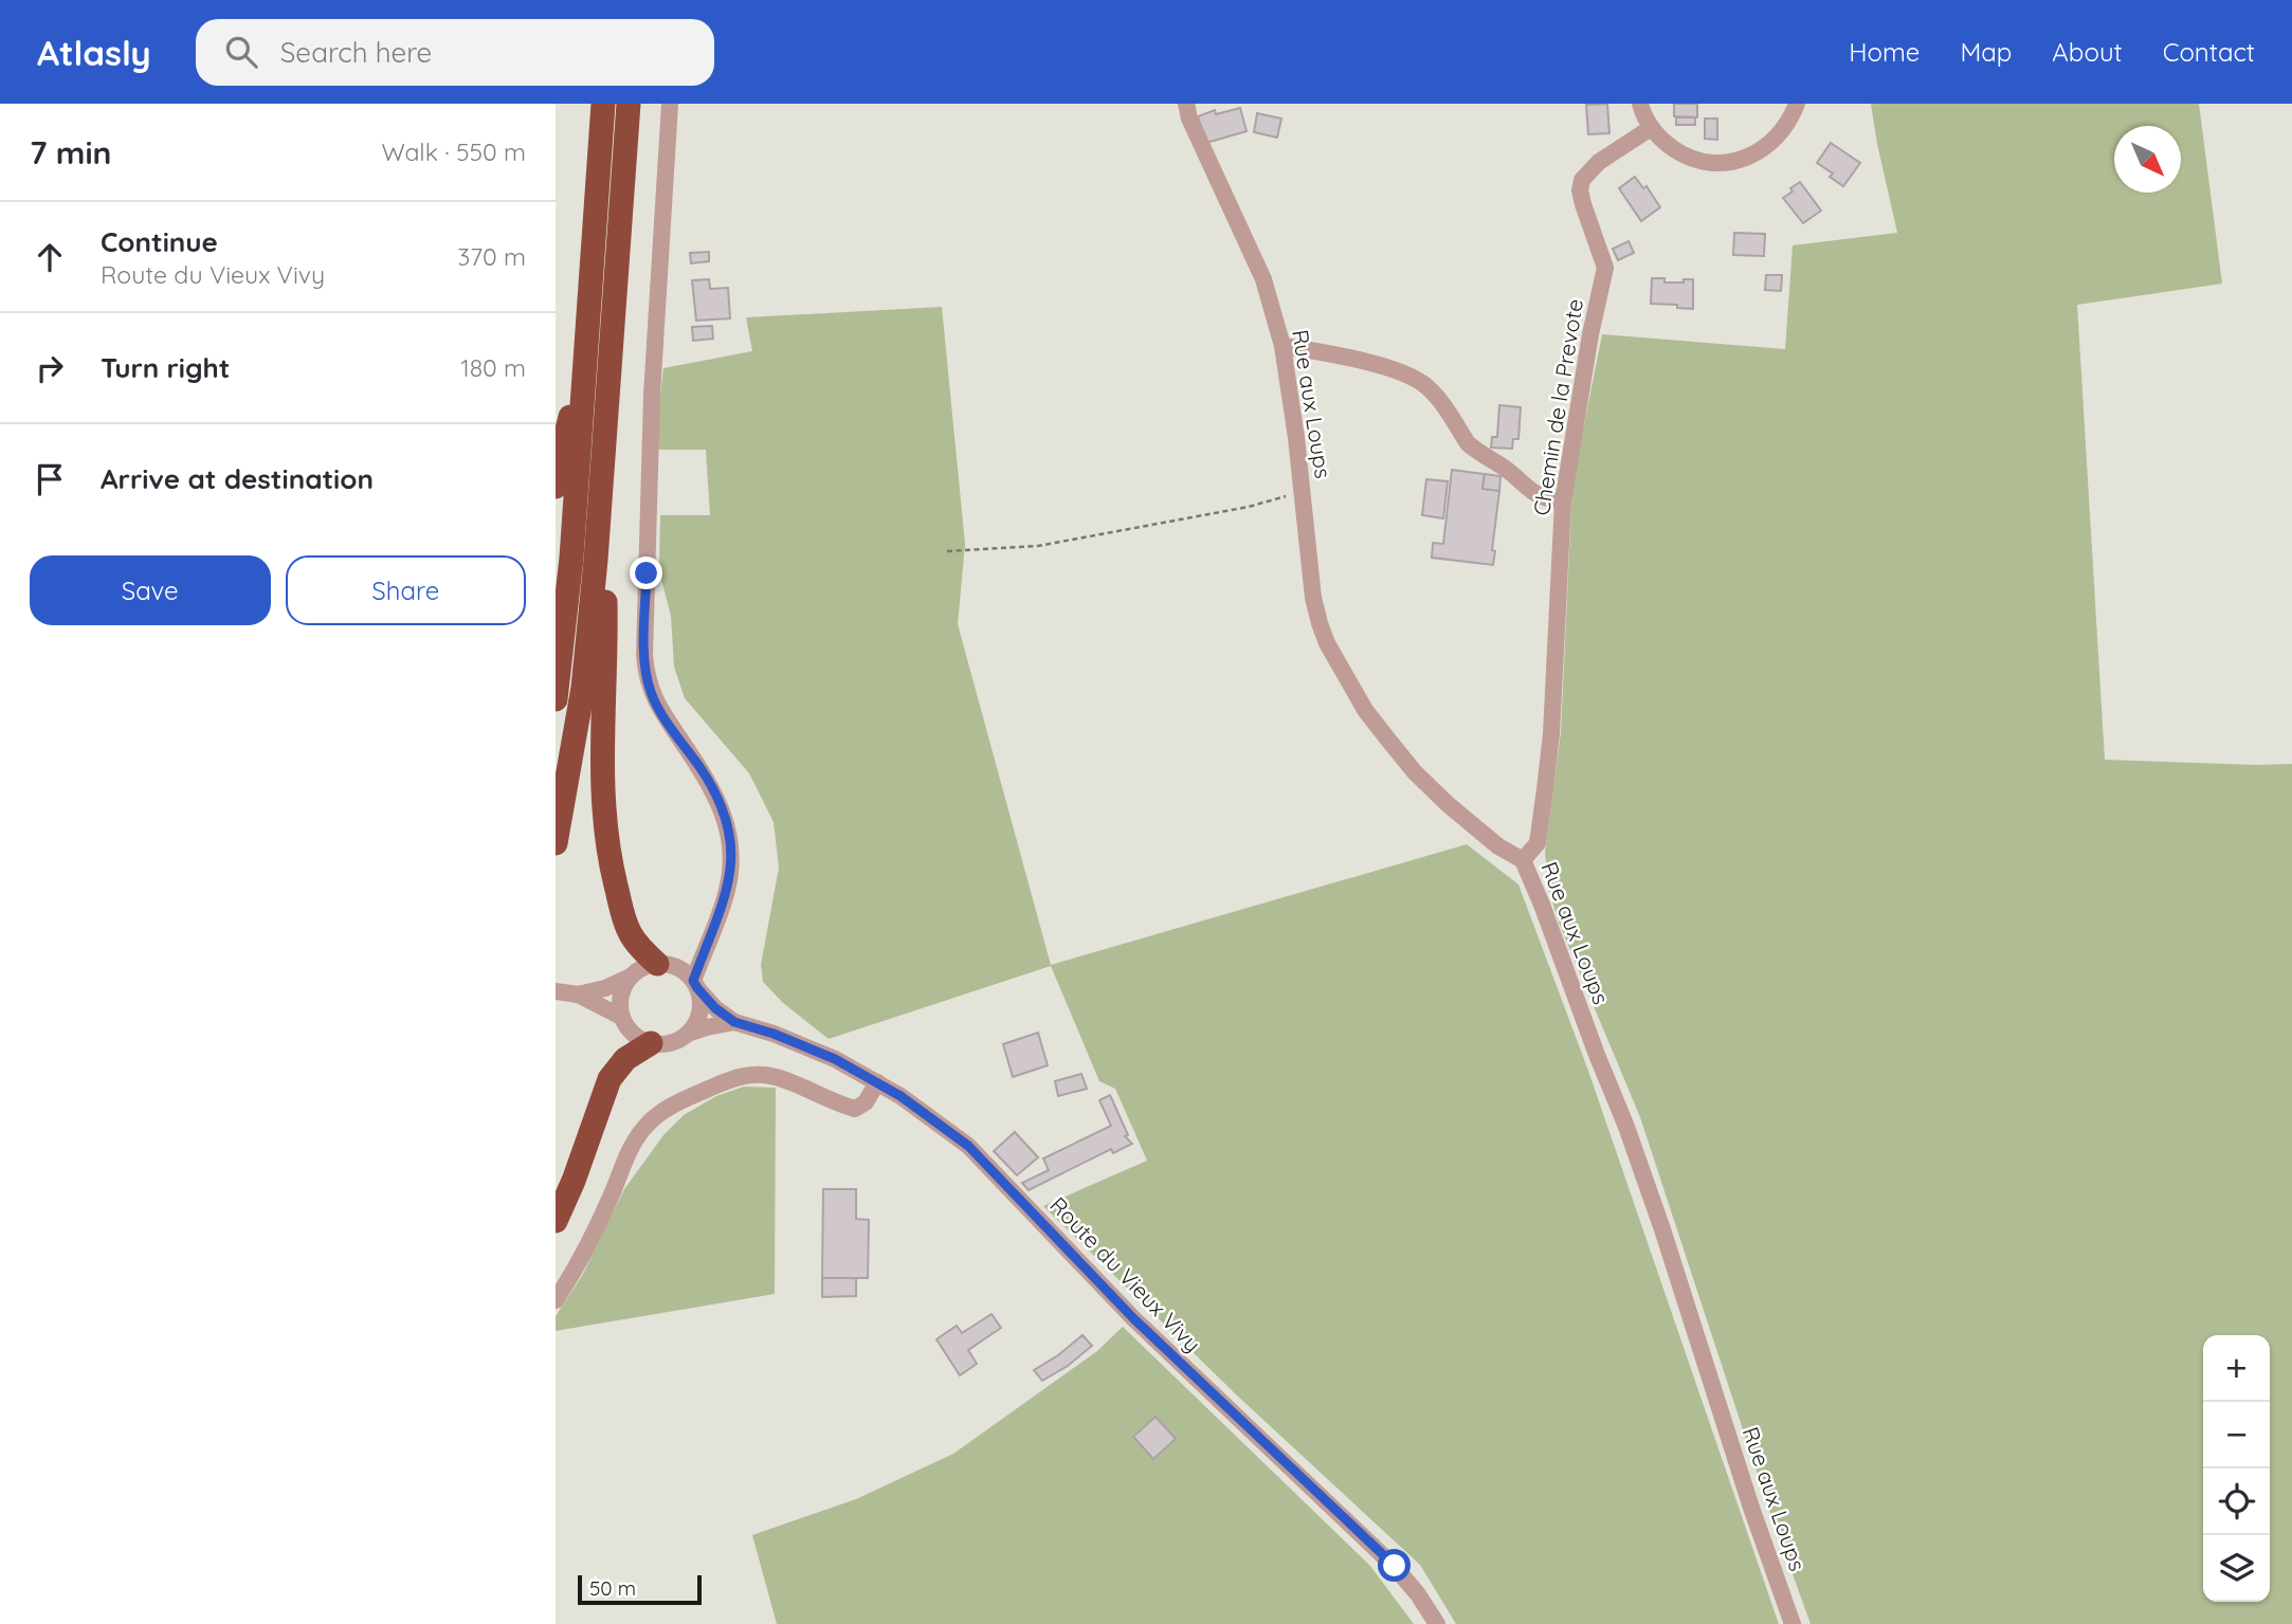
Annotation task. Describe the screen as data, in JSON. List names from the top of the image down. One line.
{"streets":{"street":["Rue aux Loups","Chemin de la Prevote","Route du Vieux Vivy"]},"crossings":[["Rue aux Loups","Chemin de la Prevote"]],"scale_bar":"50 m","north":"bottom right","page":{"header":"Atlasly","search":"Search here","nav":["Home","Map","About","Contact"],"heading":["7 min","Walk · 550 m"],"list":[["Continue","Route du Vieux Vivy","370 m"],["Turn right","180 m"],"Arrive at destination"],"buttons":["Save","Share"],"map_buttons":["+","−"],"scale":"50 m"}}
